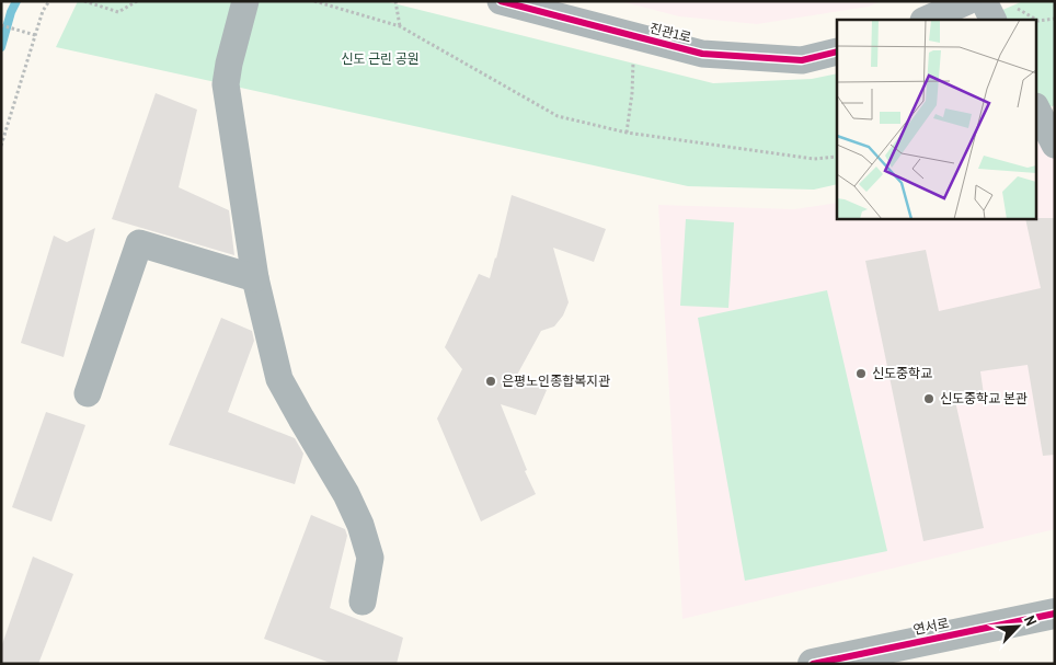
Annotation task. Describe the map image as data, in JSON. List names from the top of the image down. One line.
{"streets":{"main road":["연서로"],"street":["진관1로"]},"parks":["신도 근린 공원"],"places":["신도중학교","은평노인종합복지관","신도중학교 본관"],"north":"top right"}
